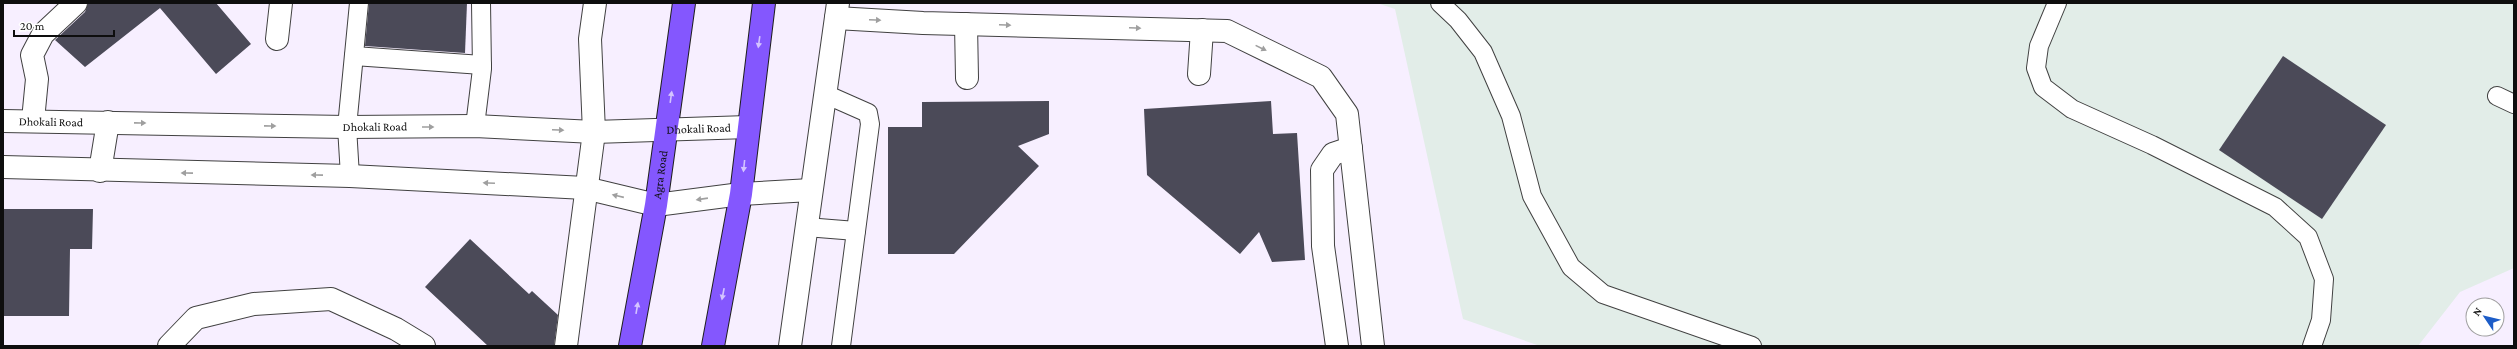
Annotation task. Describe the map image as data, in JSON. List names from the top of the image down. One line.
{"streets":{"highway":["Agra Road"],"street":["Dhokali Road"]},"crossings":[["Dhokali Road","Agra Road"]],"scale_bar":"20 m","north":"top left"}
